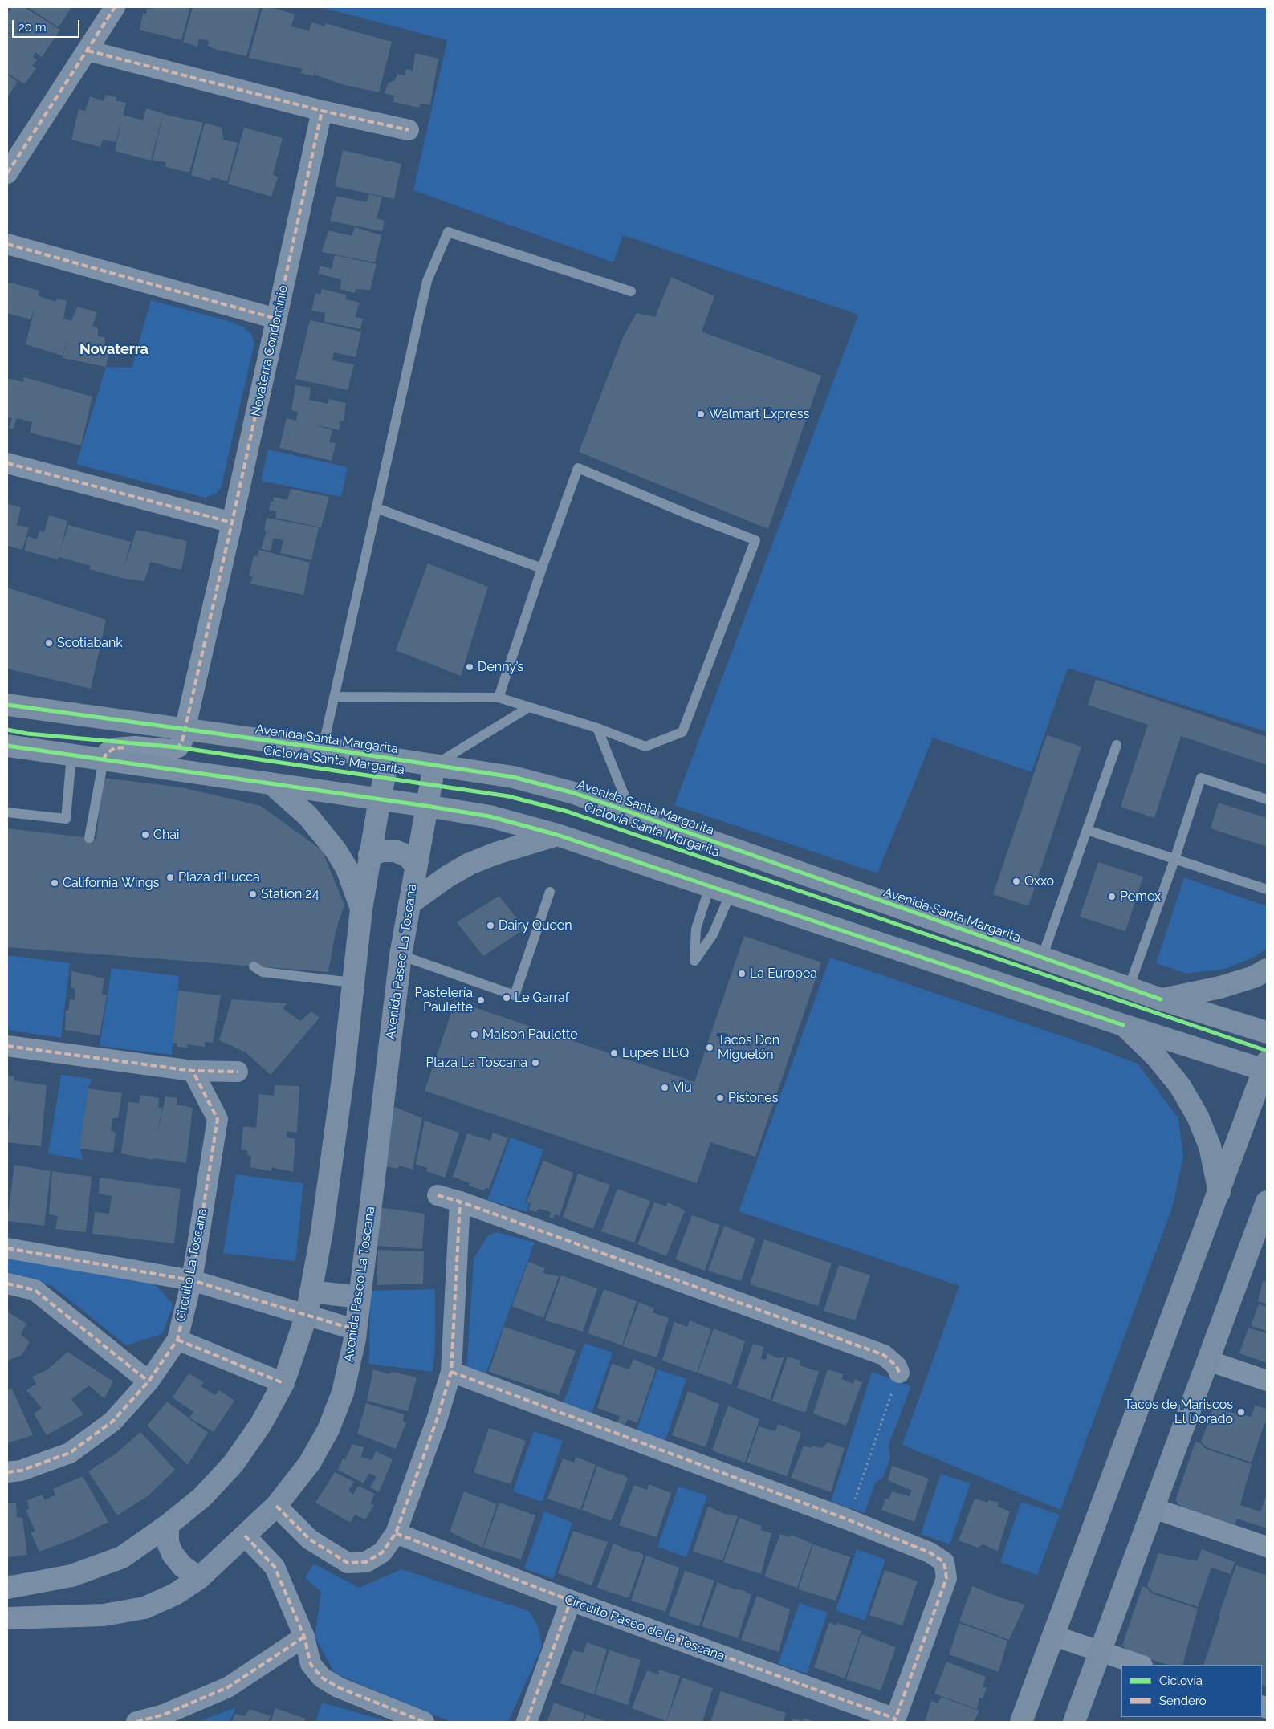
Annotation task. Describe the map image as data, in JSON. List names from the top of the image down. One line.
{"streets":{"main road":["Avenida Santa Margarita","Avenida Paseo La Toscana"],"street":["Novaterra Condominio","Circuito La Toscana","Circuito Paseo de la Toscana"],"cycle path":["Ciclovía Santa Margarita"]},"crossings":[["Novaterra Condominio","Avenida Santa Margarita"],["Avenida Santa Margarita","Avenida Paseo La Toscana"]],"districts":["Novaterra"],"places":["Walmart Express","Scotiabank","Denny’s","Chai","Plaza d'Lucca","Oxxo","California Wings","Station 24","Pemex","Dairy Queen","La Europea","Le Garraf","Pastelería Paulette","Maison Paulette","Tacos Don Miguelón","Lupes BBQ","Plaza La Toscana","Viu","Pistones","Tacos de Mariscos El Dorado"],"legend":["Ciclovía","Sendero"],"scale_bar":"20 m"}
